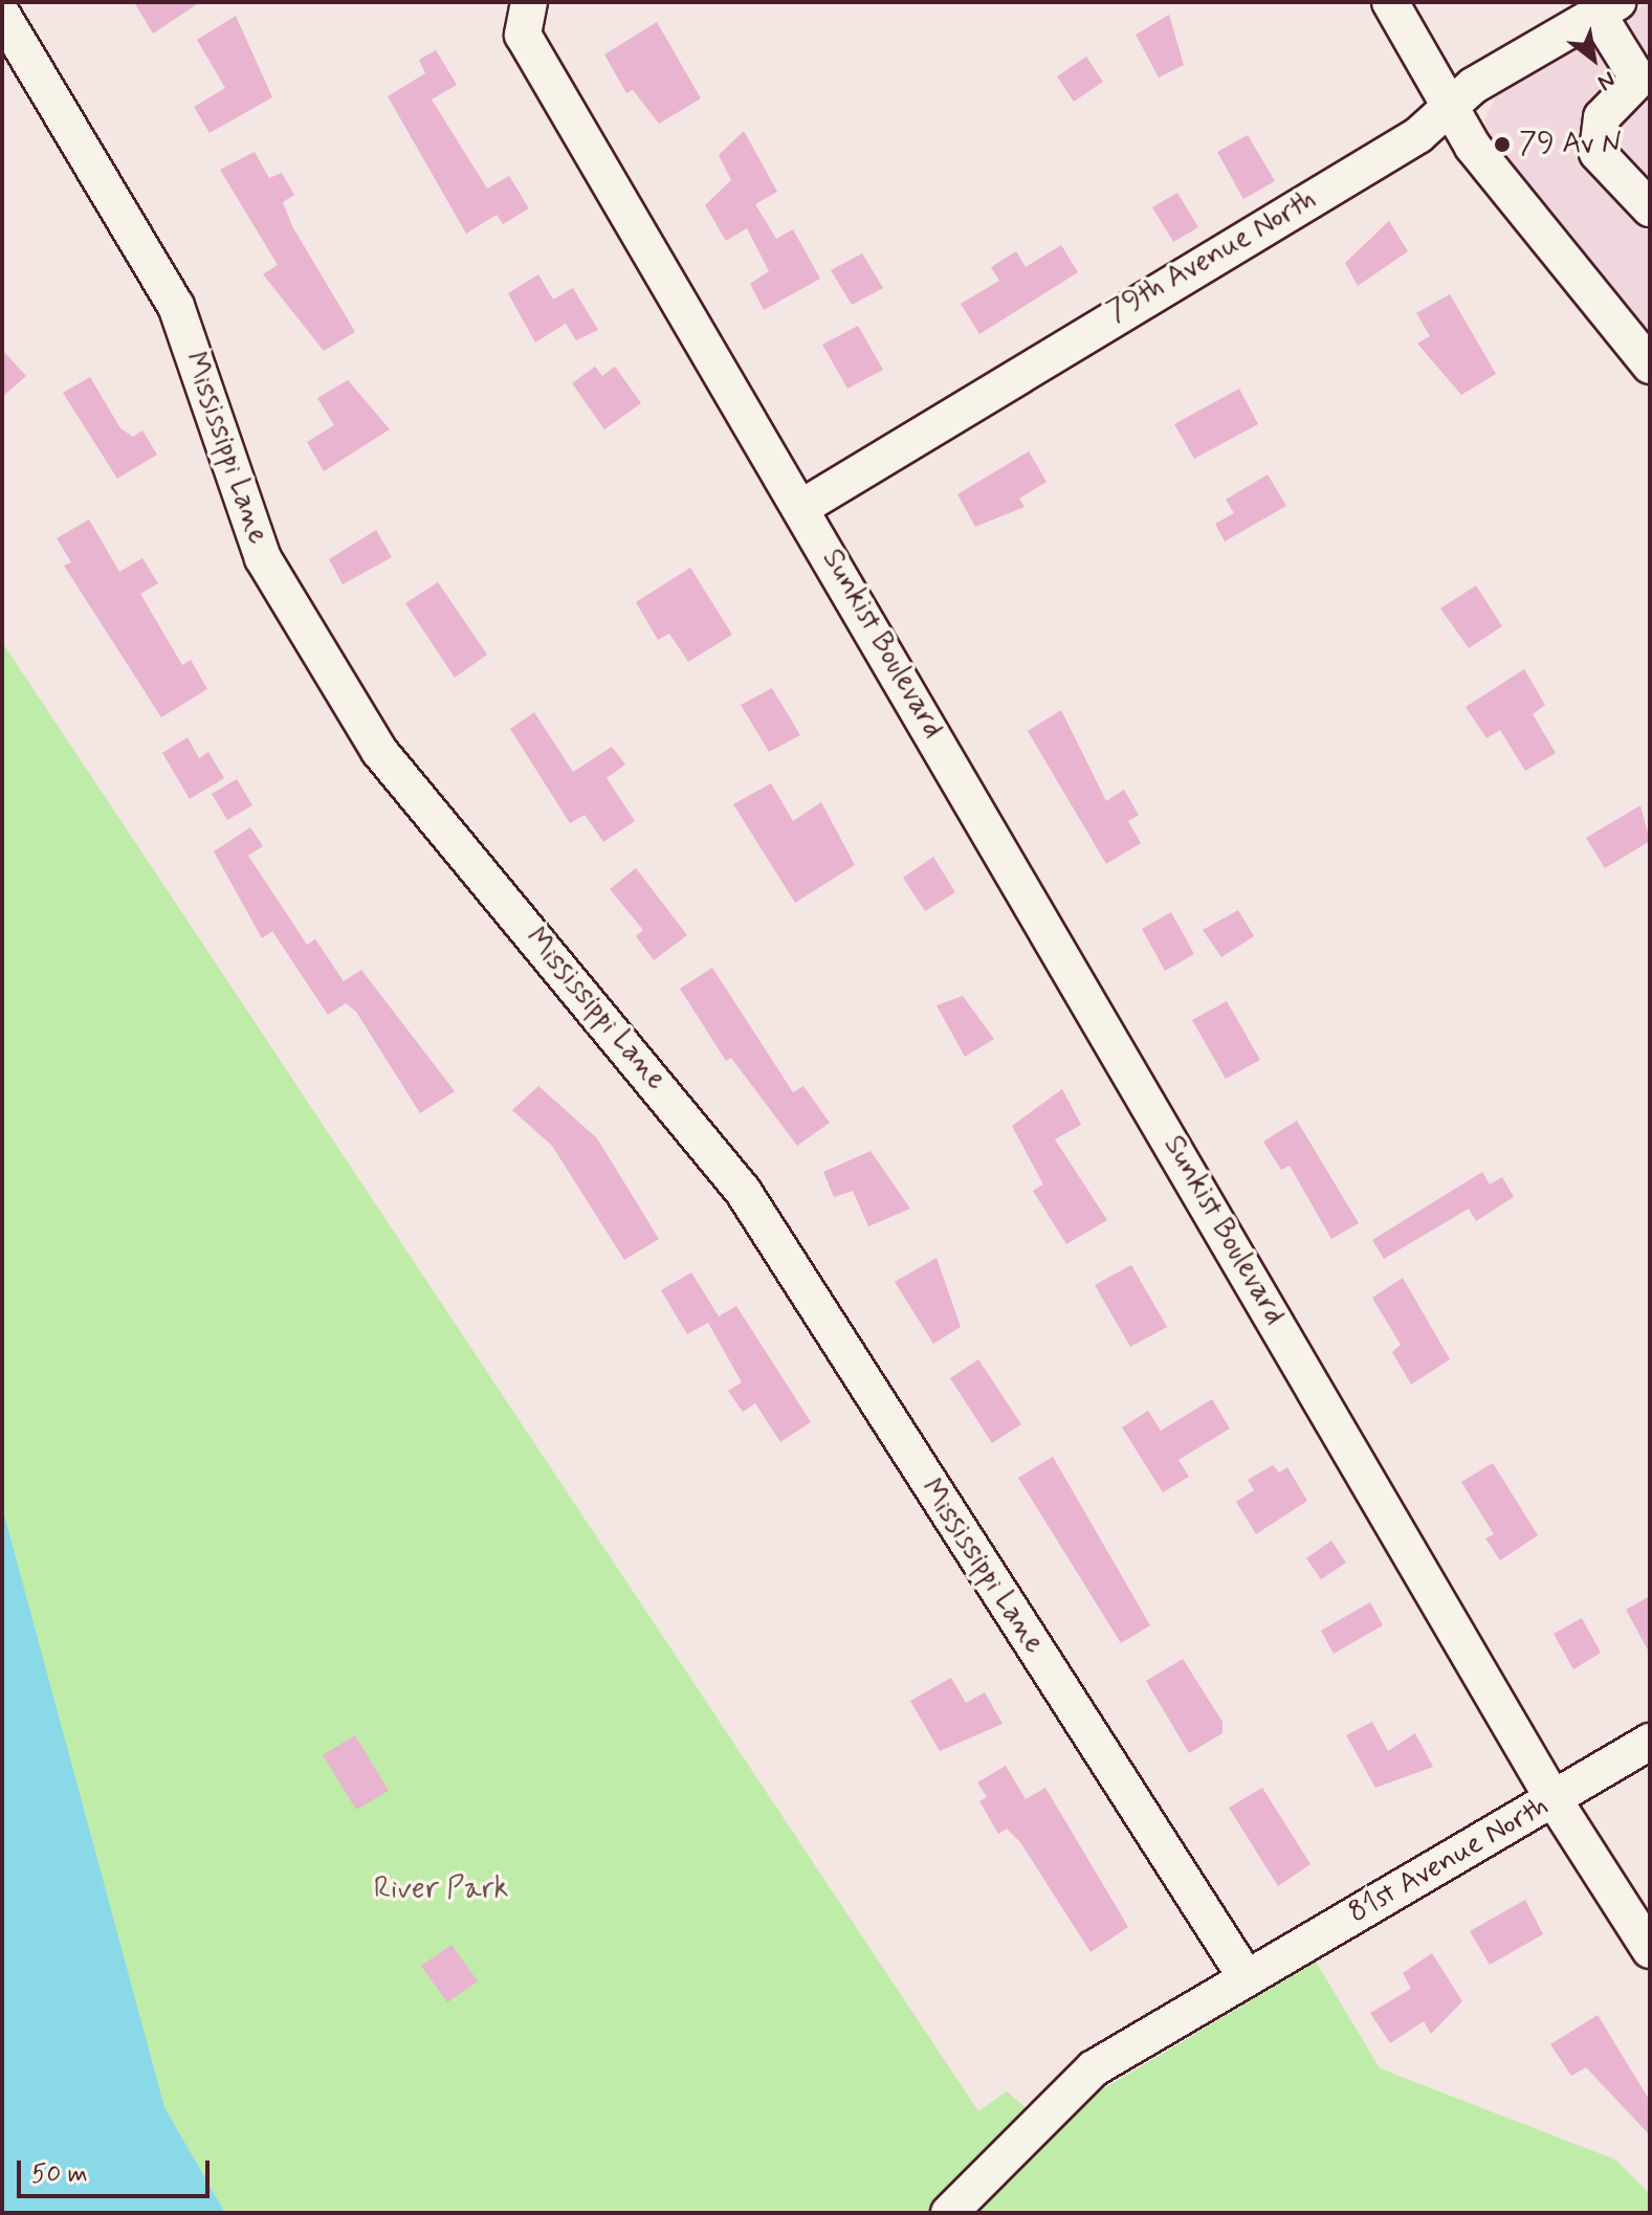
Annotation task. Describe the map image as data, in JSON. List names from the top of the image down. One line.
{"streets":{"street":["79th Avenue North","Mississippi Lane","Sunkist Boulevard","81st Avenue North"]},"crossings":[["79th Avenue North","Sunkist Boulevard"],["Mississippi Lane","81st Avenue North"],["Sunkist Boulevard","81st Avenue North"]],"parks":["River Park"],"places":["79 Av N"],"scale_bar":"50 m","north":"bottom right"}
